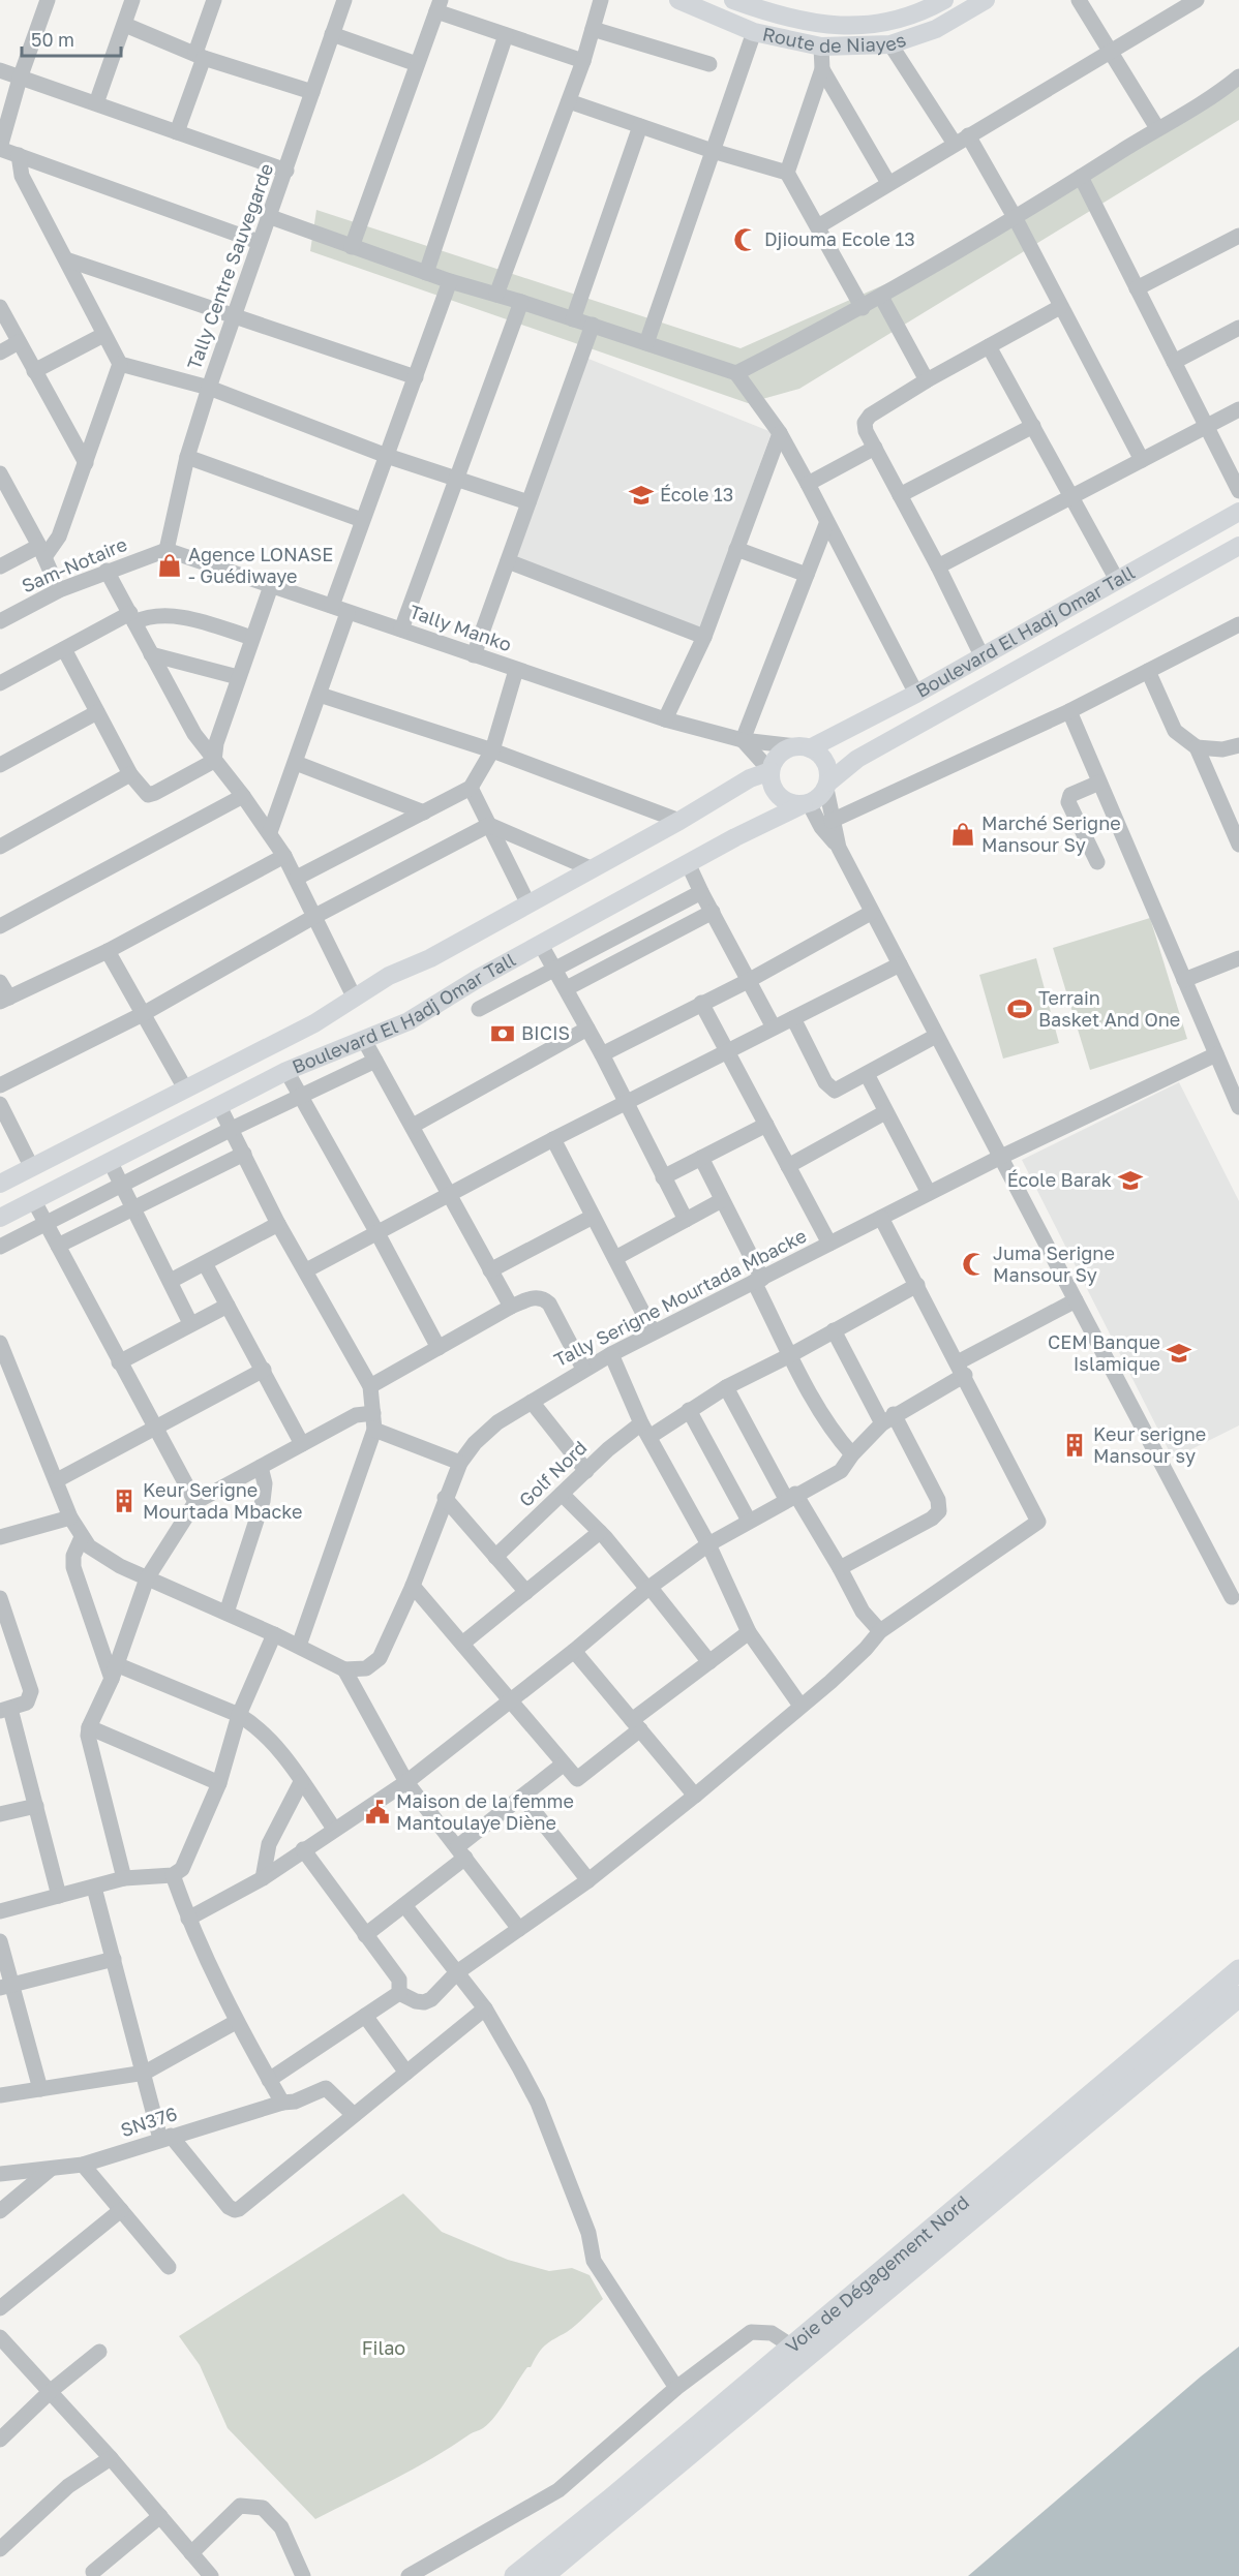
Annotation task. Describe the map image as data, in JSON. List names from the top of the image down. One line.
{"streets":{"highway":["Voie de Dégagement Nord"],"main road":["Route de Niayes","Boulevard El Hadj Omar Tall"],"street":["Tally Centre Sauvegarde","Sam-Notaire","Tally Manko","Tally Serigne Mourtada Mbacke","Golf Nord","SN376"]},"crossings":[["Tally Centre Sauvegarde","Sam-Notaire"],["Tally Centre Sauvegarde","Tally Manko"],["Sam-Notaire","Tally Manko"],["Tally Manko","Boulevard El Hadj Omar Tall"]],"parks":["Filao"],"places":{"mosque":["Djiouma Ecole 13","Juma Serigne Mansour Sy"],"school or university":["École 13","École Barak","CEM Banque Islamique"],"shop":["Agence LONASE - Guédiwaye","Marché Serigne Mansour Sy"],"sports":["Terrain Basket And One"],"bank":["BICIS"],"building":["Keur serigne Mansour sy","Keur Serigne Mourtada Mbacke"],"public building":["Maison de la femme Mantoulaye Diène"]},"scale_bar":"50 m"}
